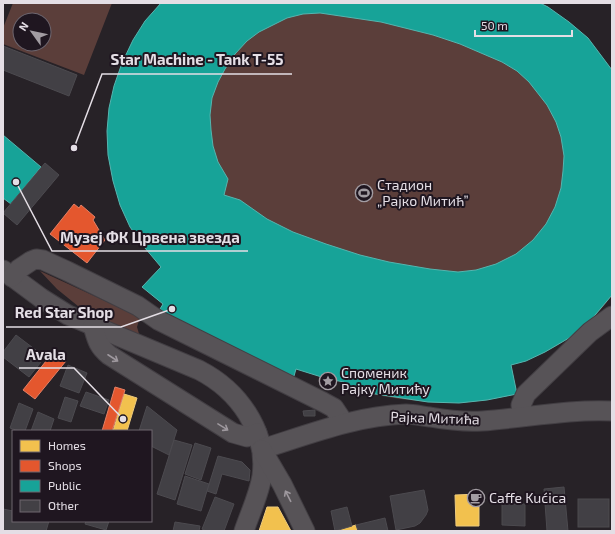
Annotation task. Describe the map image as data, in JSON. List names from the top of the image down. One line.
{"streets":{"street":["Рајка Митића"]},"places":{"other":["Star Machine - Tank T-55","Музеј ФК Црвена звезда","Red Star Shop","Avala"],"sports":["Стадион „Рајко Митић”"],"place":["Споменик Рајку Митићу"],"cafe":["Caffe Kućica"]},"legend":["Homes","Shops","Public","Other"],"scale_bar":"50 m","north":"top left"}
